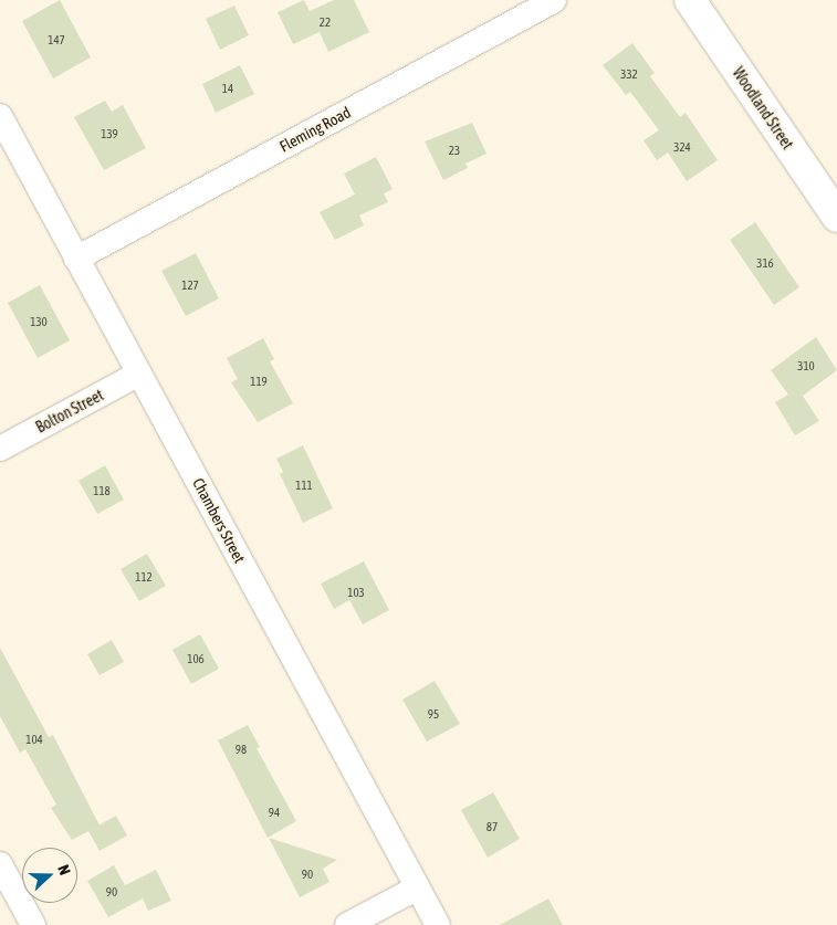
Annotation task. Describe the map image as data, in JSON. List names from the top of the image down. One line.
{"streets":{"street":["Woodland Street","Fleming Road","Bolton Street","Chambers Street"]},"crossings":[["Fleming Road","Chambers Street"],["Bolton Street","Chambers Street"]],"house_numbers":["22","147","332","14","139","324","23","316","127","130","310","119","111","118","112","103","106","95","104","98","94","87","90","90"],"north":"right"}
